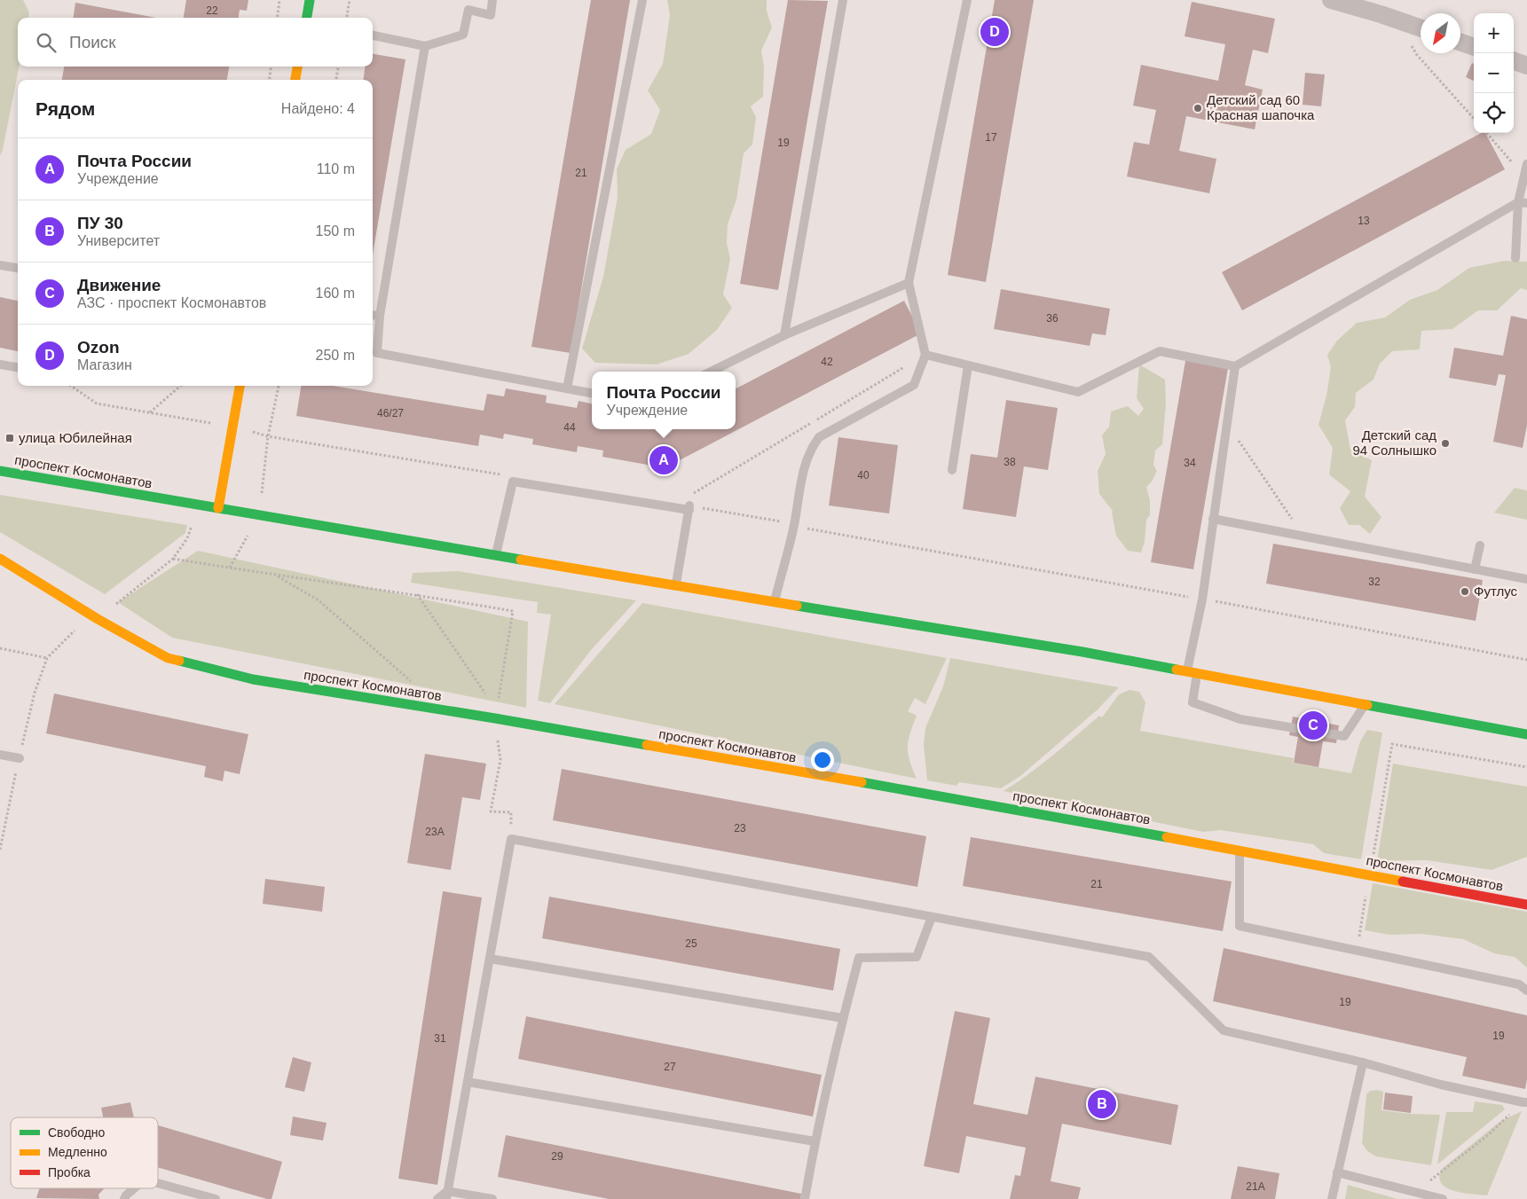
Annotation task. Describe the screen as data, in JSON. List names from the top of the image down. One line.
{"streets":{"street":["проспект Космонавтов"]},"places":{"other":["Детский сад 60 Красная шапочка","Детский сад 94 Солнышко","Футлус"],"transit":["улица Юбилейная"]},"house_numbers":["22","17","19","21","13","36","42","46/27","44","38","34","40","32","23","23А","21","25","19","19","31","27","29","21А"],"legend":["Свободно","Медленно","Пробка"],"north":"bottom left","page":{"map_buttons":["+","−"],"pins":["D","A","C","B"],"search":"Поиск","heading":["Рядом","Найдено: 4"],"list":[{"mark":"A","name":"Почта России","note":"Учреждение","value":"110 m"},{"mark":"B","name":"ПУ 30","note":"Университет","value":"150 m"},{"mark":"C","name":"Движение","note":"АЗС · проспект Космонавтов","value":"160 m"},{"mark":"D","name":"Ozon","note":"Магазин","value":"250 m"}],"popup":["Почта России","Учреждение"]}}
